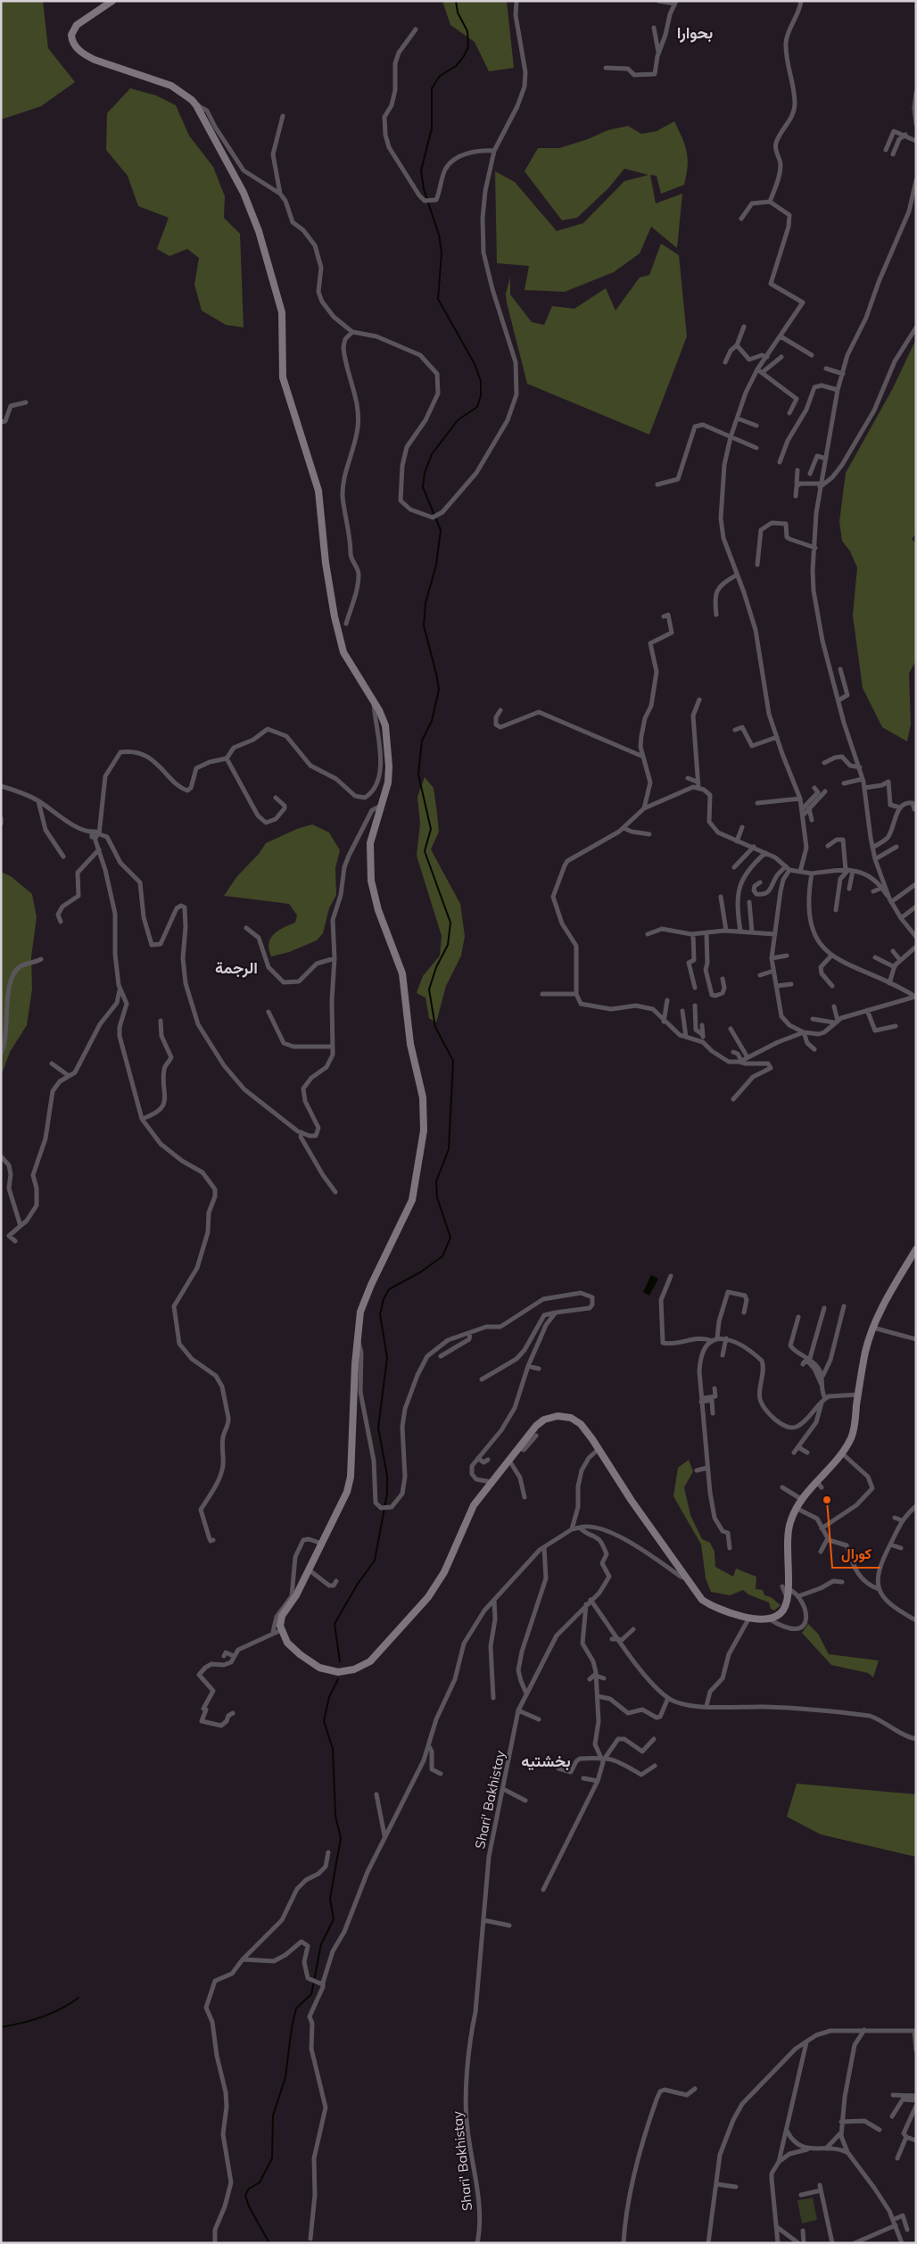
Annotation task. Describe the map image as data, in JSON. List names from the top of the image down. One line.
{"streets":{"street":["Shari' Bakhistay"]},"districts":["بحوارا","الرجمة","بخشتيه"],"places":["كورال"]}
